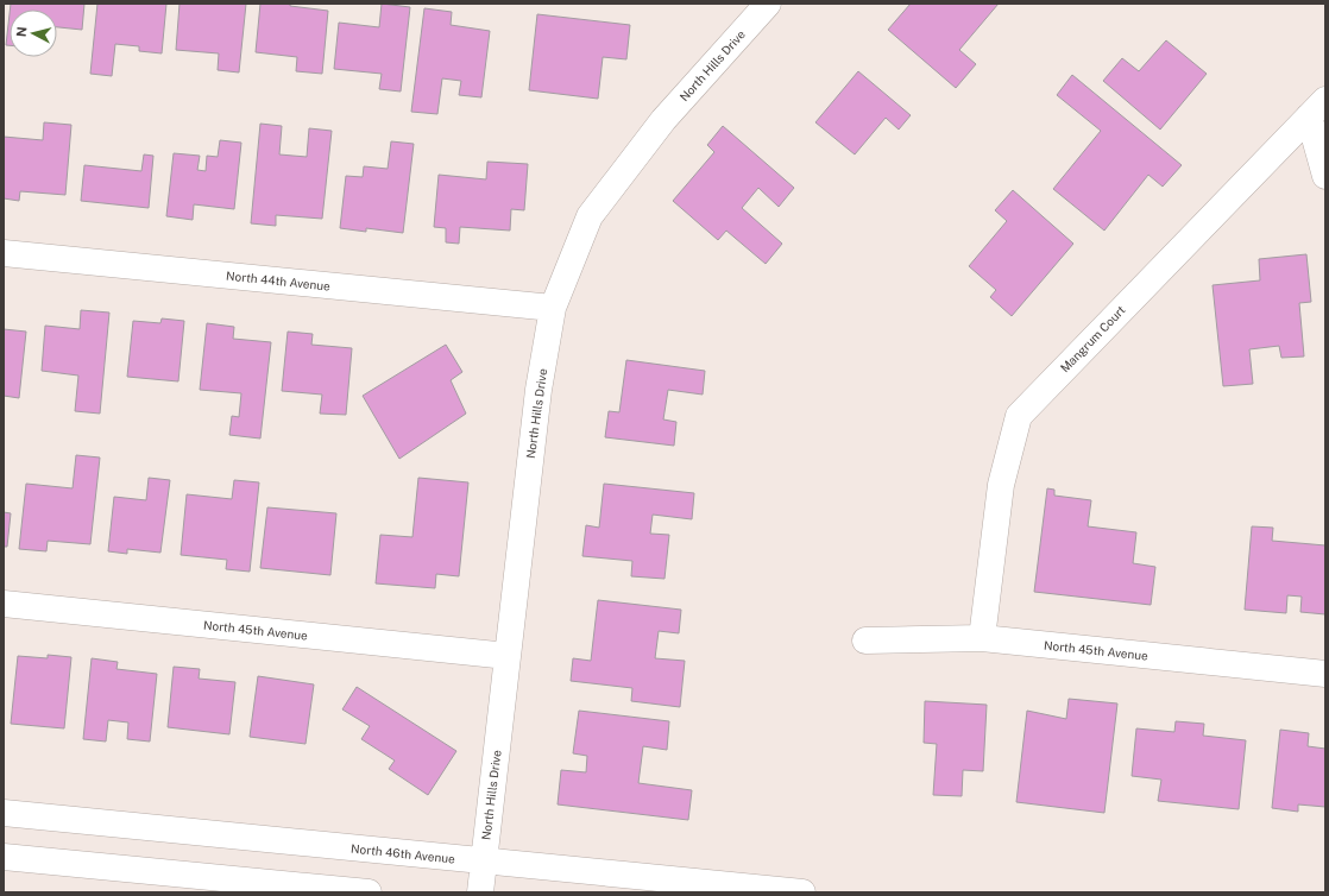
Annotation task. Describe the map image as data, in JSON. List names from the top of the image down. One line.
{"streets":{"street":["North Hills Drive","North 44th Avenue","Mangrum Court","North 45th Avenue","North 46th Avenue"]},"crossings":[["North Hills Drive","North 44th Avenue"],["North Hills Drive","North 45th Avenue"],["North Hills Drive","North 46th Avenue"],["Mangrum Court","North 45th Avenue"]],"north":"left"}
